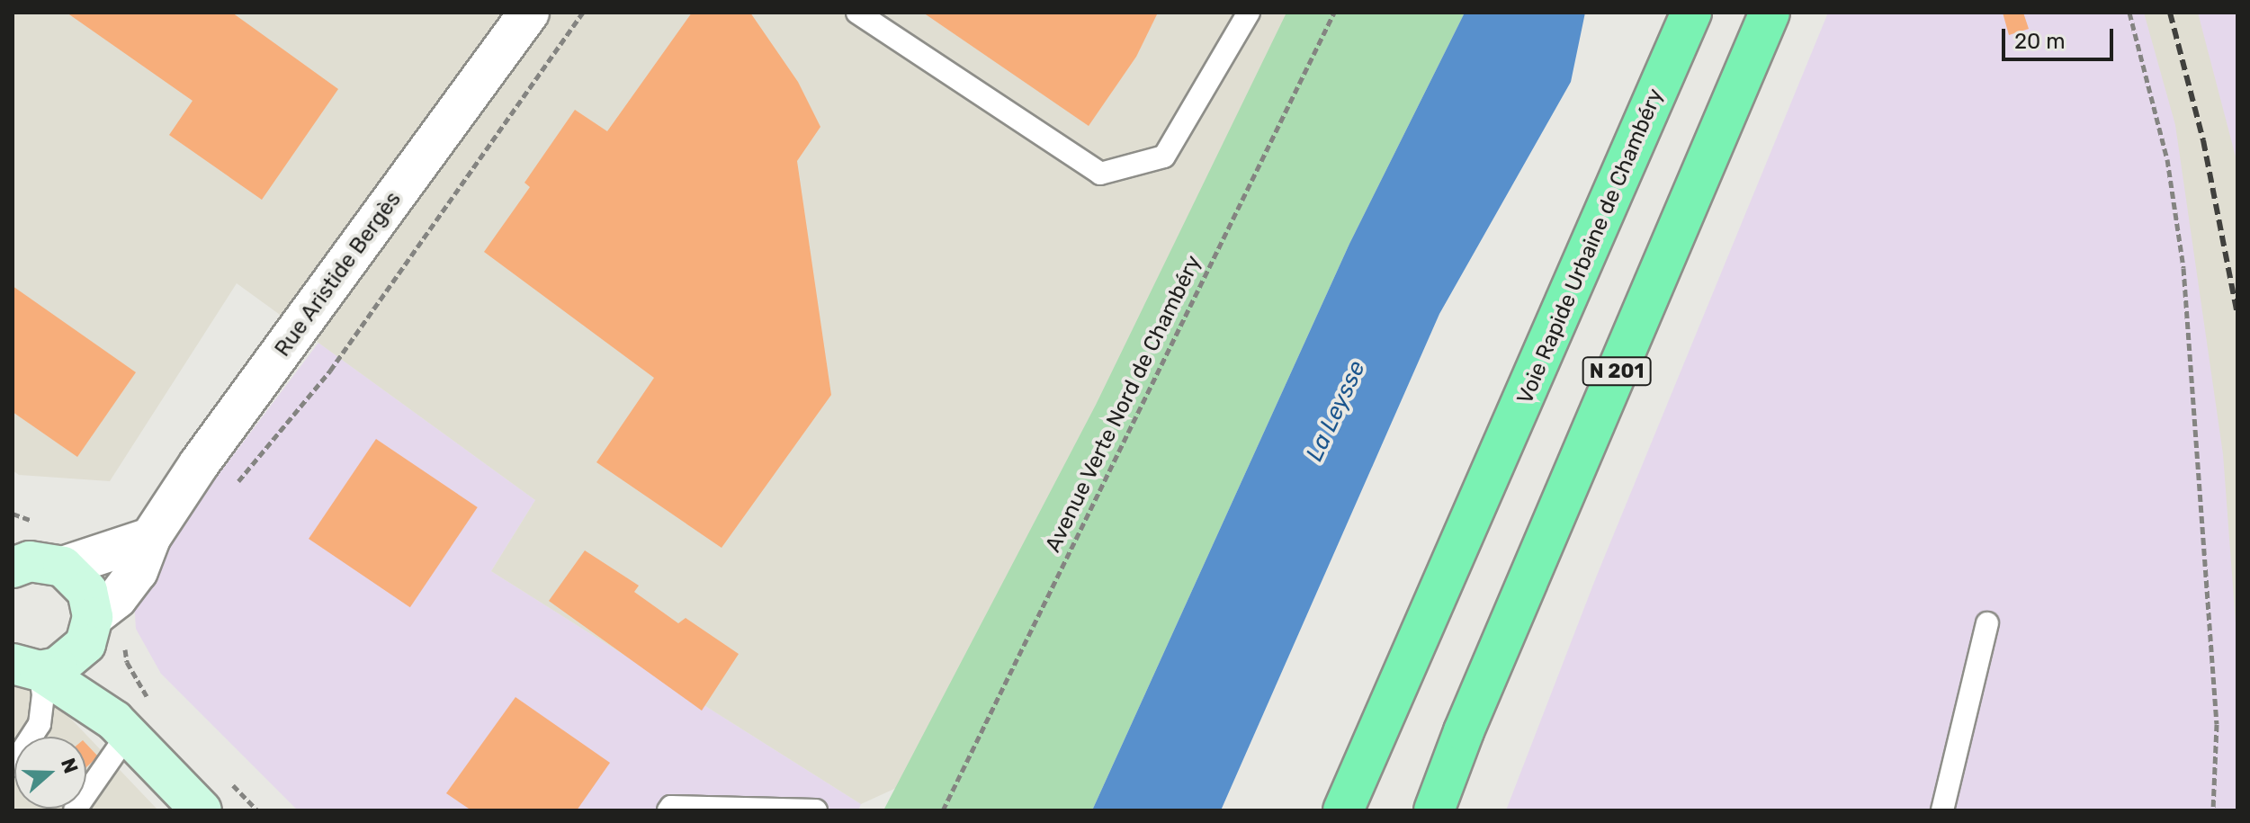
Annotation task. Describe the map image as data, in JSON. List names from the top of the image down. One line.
{"streets":{"highway":["Voie Rapide Urbaine de Chambéry","N 201"],"street":["Rue Aristide Bergès"],"path":["Avenue Verte Nord de Chambéry"]},"water":["La Leysse"],"scale_bar":"20 m","north":"right"}
